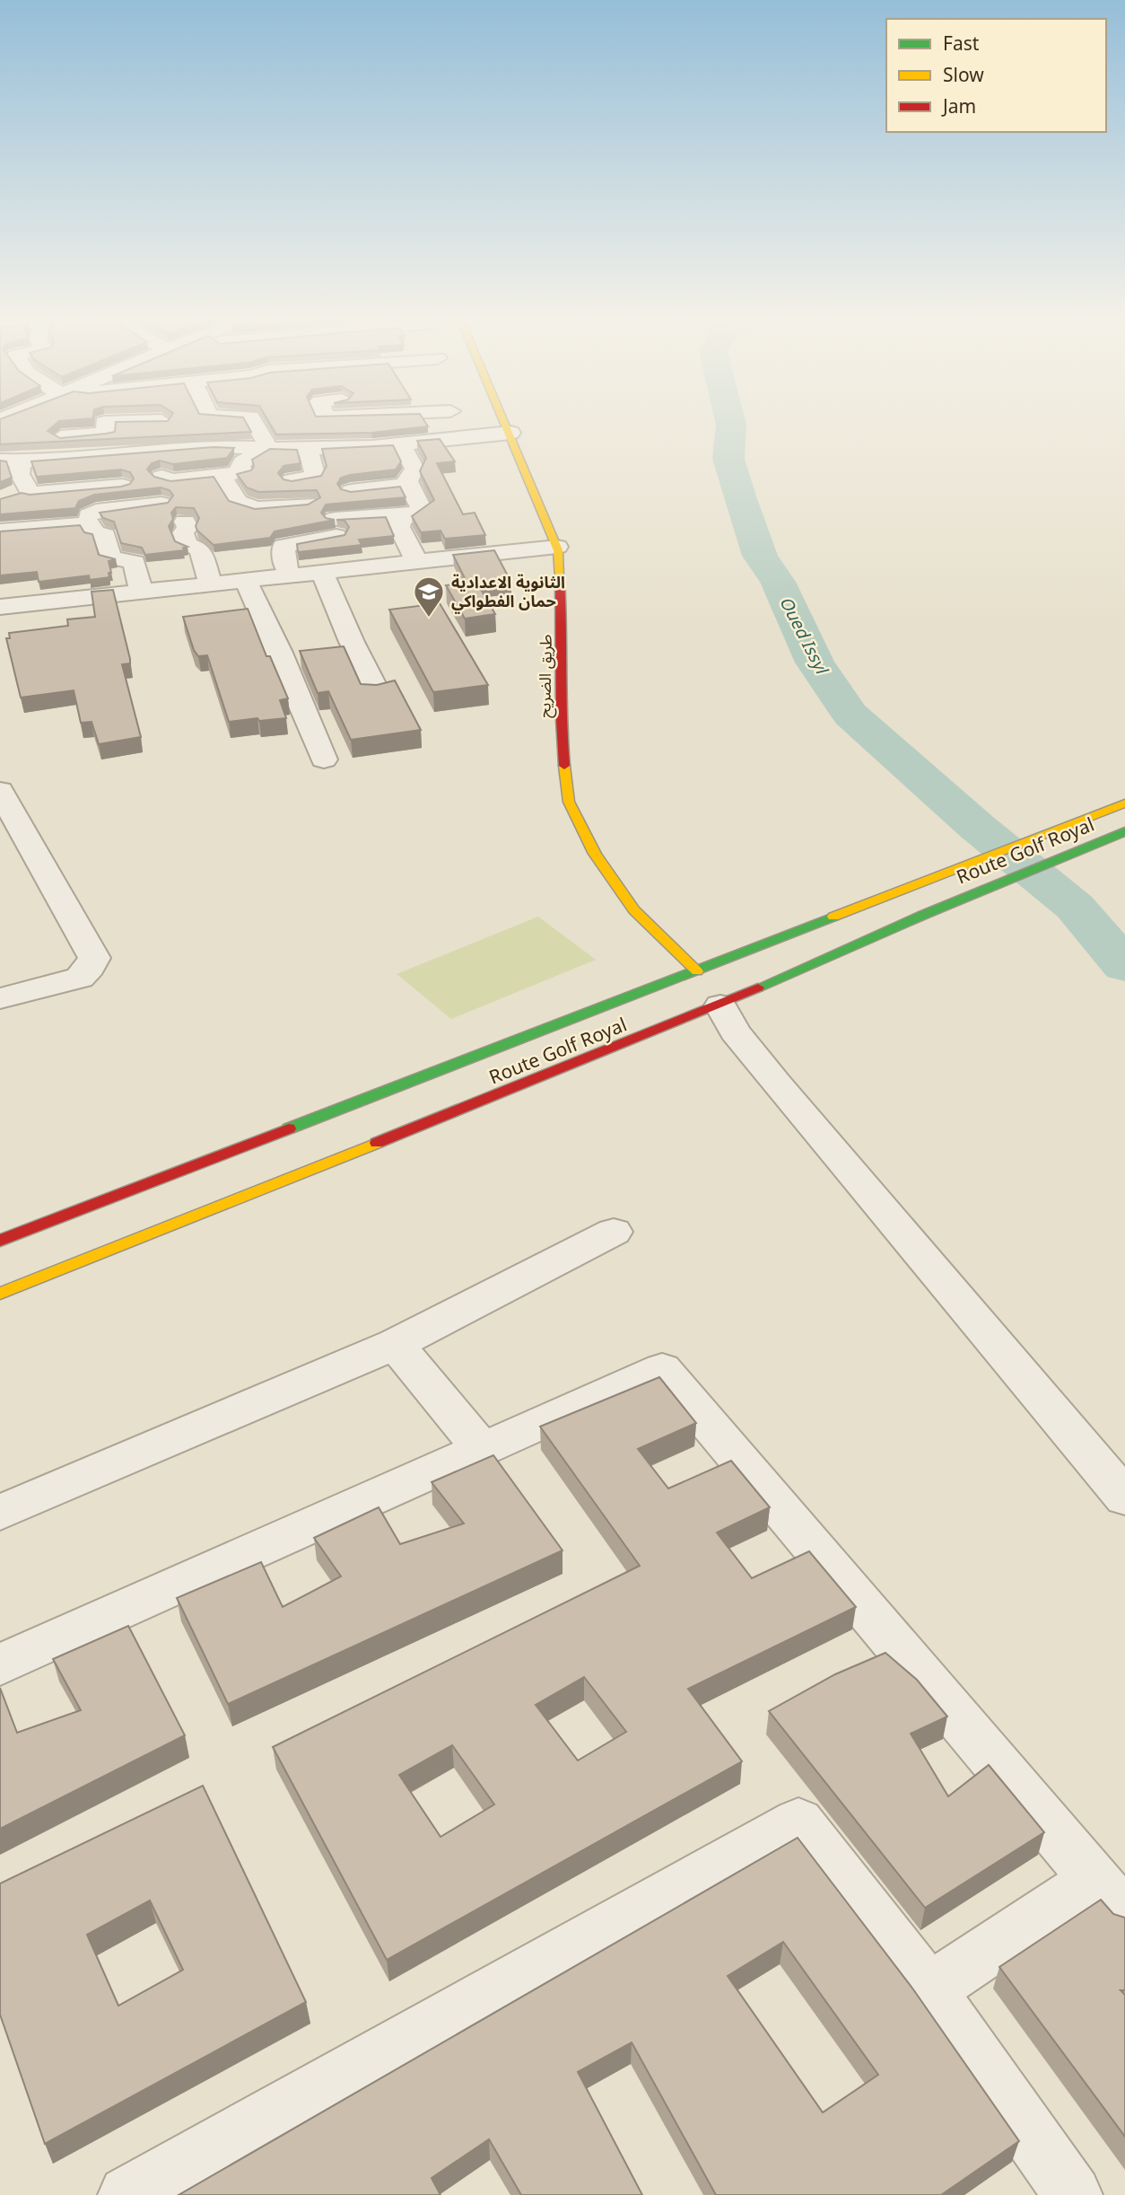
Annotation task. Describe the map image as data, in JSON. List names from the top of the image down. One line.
{"streets":{"street":["طريق الضريح","Route Golf Royal"]},"crossings":[["طريق الضريح","Route Golf Royal"]],"water":["Oued Issyl"],"places":{"school or university":["الثانوية الاعدادية حمان الفطواكي"]},"legend":["Fast","Slow","Jam"]}
